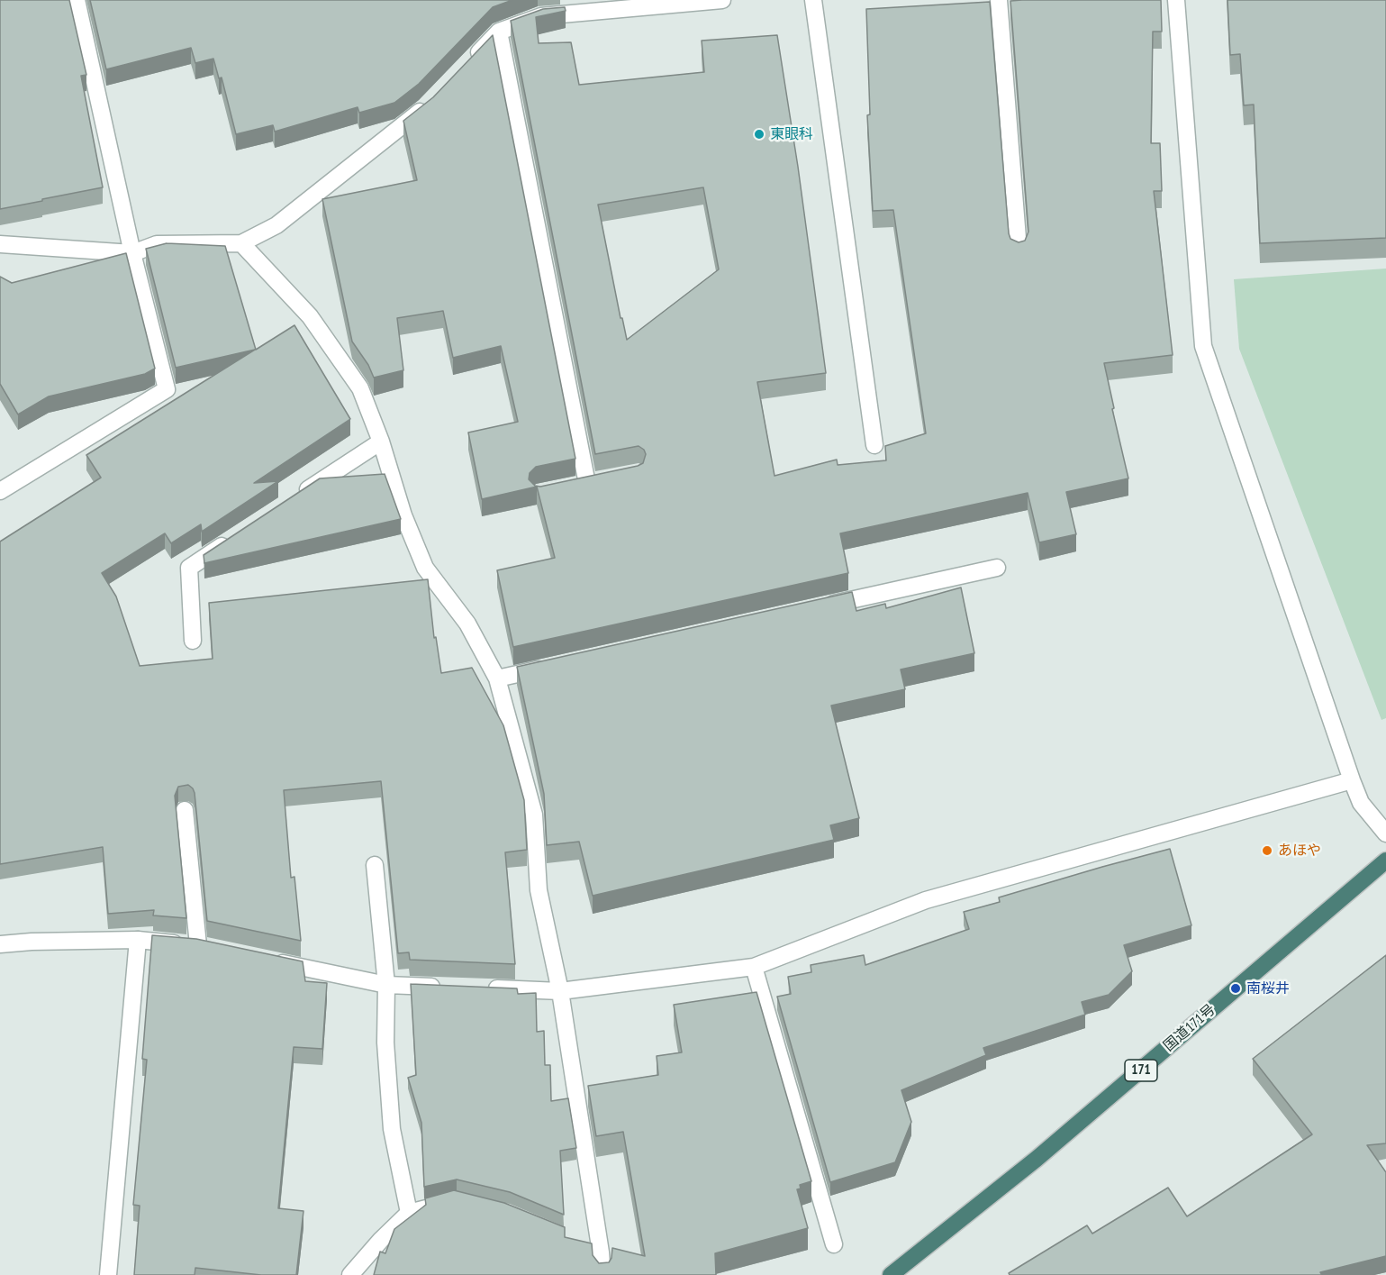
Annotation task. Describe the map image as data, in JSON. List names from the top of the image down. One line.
{"streets":{"highway":["国道171号","171"]},"places":["東眼科","あほや","南桜井"]}
